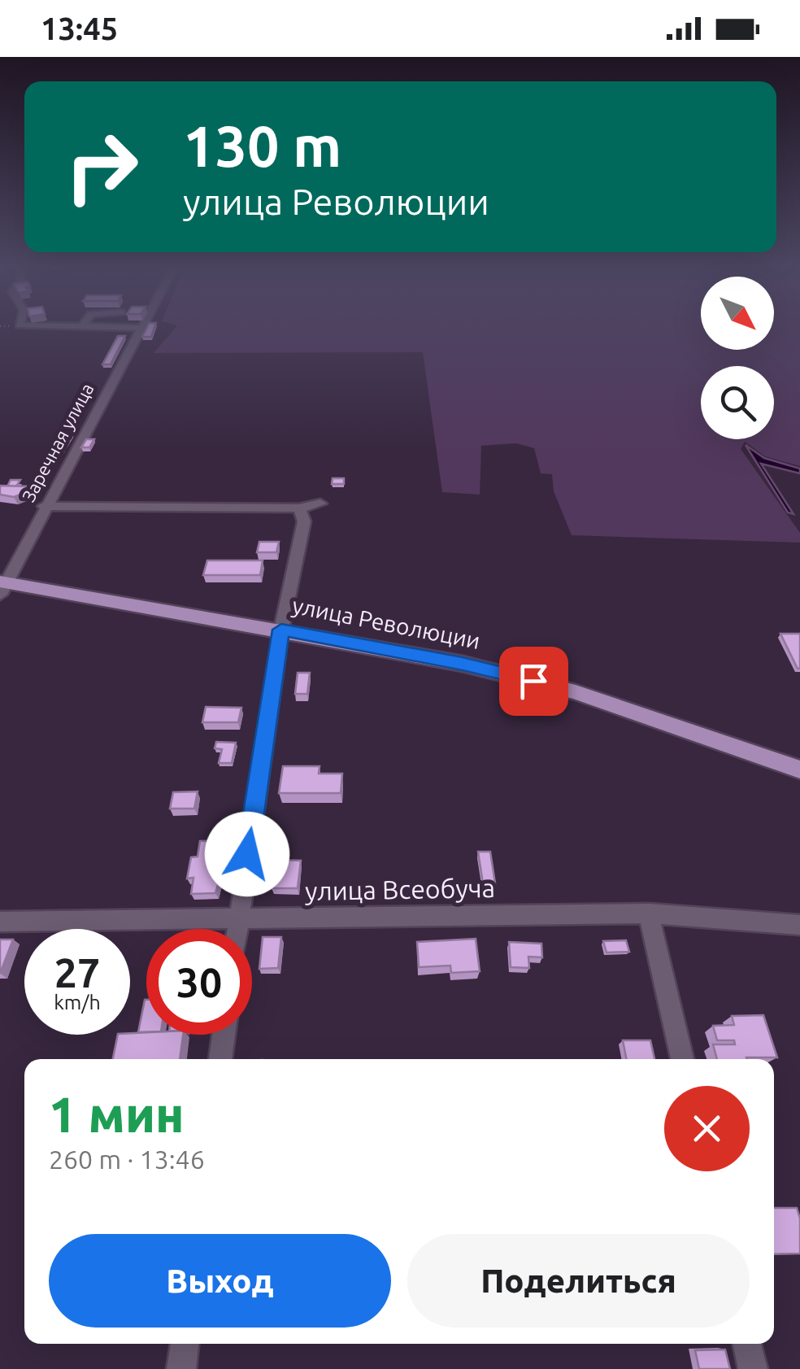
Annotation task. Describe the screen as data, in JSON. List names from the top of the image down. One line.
{"streets":{"main road":["улица Революции"],"street":["Заречная улица","улица Всеобуча"]},"crossings":[["Заречная улица","улица Революции"]],"north":"bottom right","page":{"status":"13:45","turn":["130 m","улица Революции"],"speed":"27 km/h","limit":"30","heading":["1 мин","260 m · 13:46"],"buttons":["Выход","Поделиться"]}}
